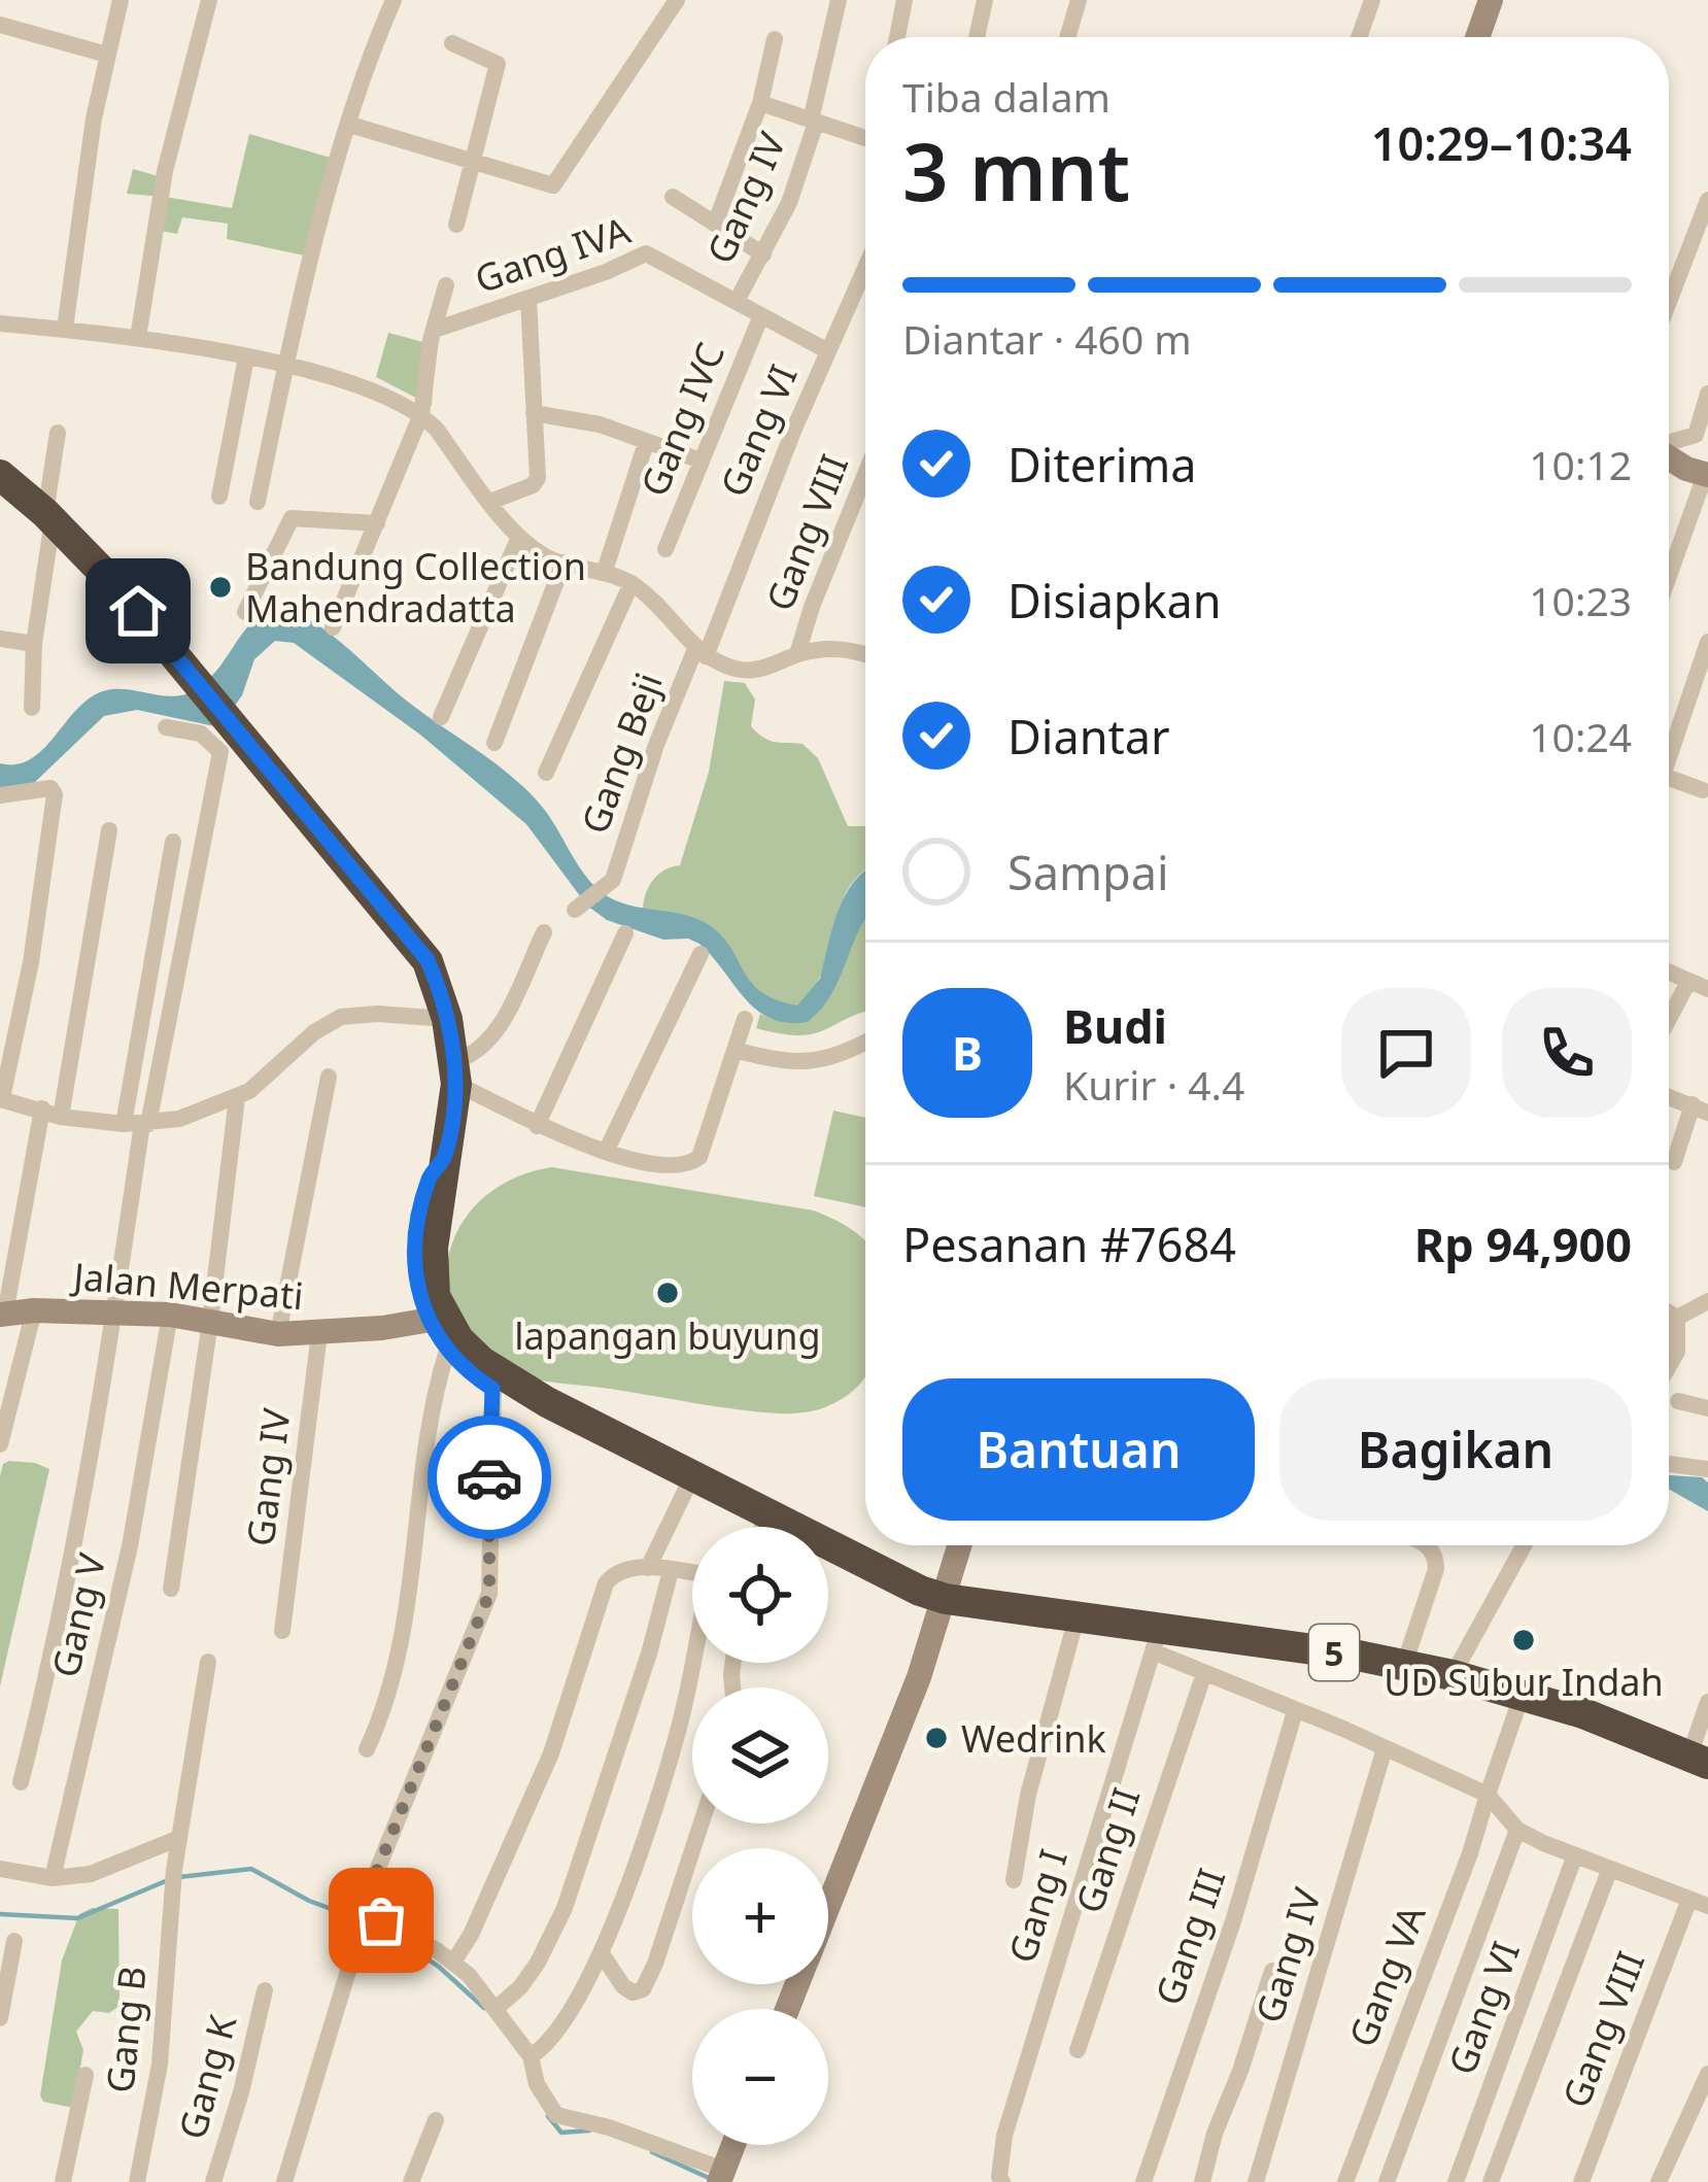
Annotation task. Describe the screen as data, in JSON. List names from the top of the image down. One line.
{"streets":{"highway":["5"],"main road":["Jalan Merpati"],"street":["Gang IV","Gang IVA","Gang IVC","Gang VI","Gang VIII","Gang Beji","Gang V","Gang II","Gang I","Gang III","Gang VA","Gang B","Gang K"]},"crossings":[["Gang IV","Gang IVA"],["Gang IV","Jalan Merpati"],["Gang IVA","Gang IVC"],["Gang IVA","Gang VI"],["Gang VI","Gang Beji"],["Jalan Merpati","Gang V"],["Jalan Merpati","5"],["5","Gang I"],["5","Gang VA"]],"places":["Bandung Collection Mahendradatta","lapangan buyung","UD Subur Indah","Wedrink"],"page":{"heading":["3 mnt","Tiba dalam","10:29–10:34"],"panel":["Budi","Kurir · 4.4","Pesanan #7684","Rp 94,900"],"bar":"Diantar · 460 m","list":[["Diterima","10:12"],["Disiapkan","10:23"],["Diantar","10:24"],"Sampai"],"round":"B","buttons":["Bantuan","Bagikan"],"map_buttons":["+","−"]}}
